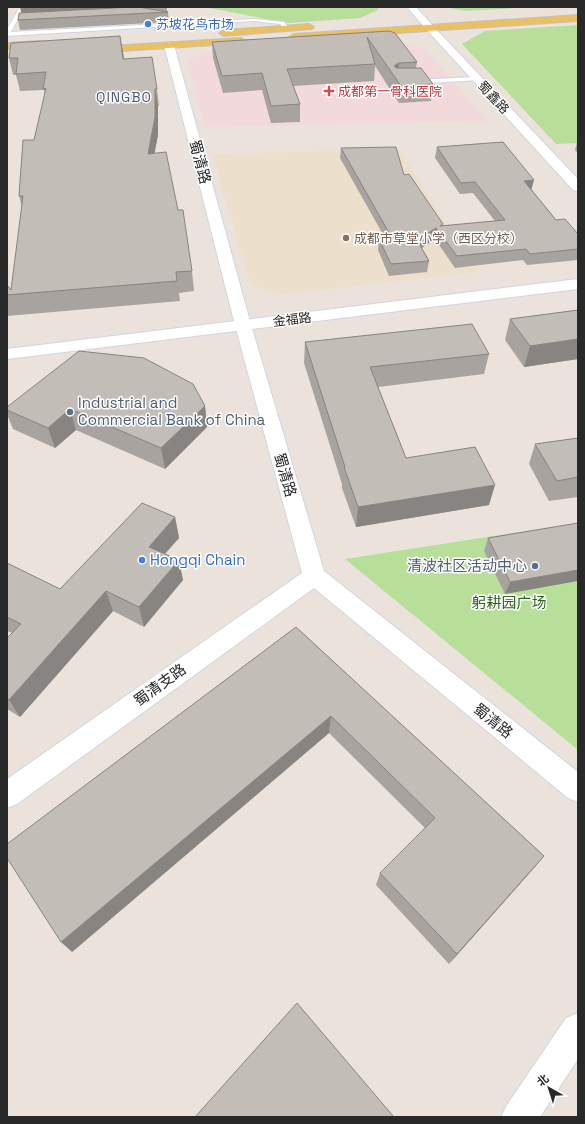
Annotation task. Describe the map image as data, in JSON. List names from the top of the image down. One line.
{"streets":{"street":["蜀鑫路","蜀清路","金福路","蜀清支路"]},"crossings":[["蜀清路","金福路"],["蜀清路","蜀清支路"]],"districts":["QINGBO"],"parks":["躬耕园广场"],"places":{"other":["苏坡花鸟市场","成都市草堂小学（西区分校）","Industrial and Commercial Bank of China","Hongqi Chain","清波社区活动中心"],"health":["成都第一骨科医院"]},"north":"top left"}
